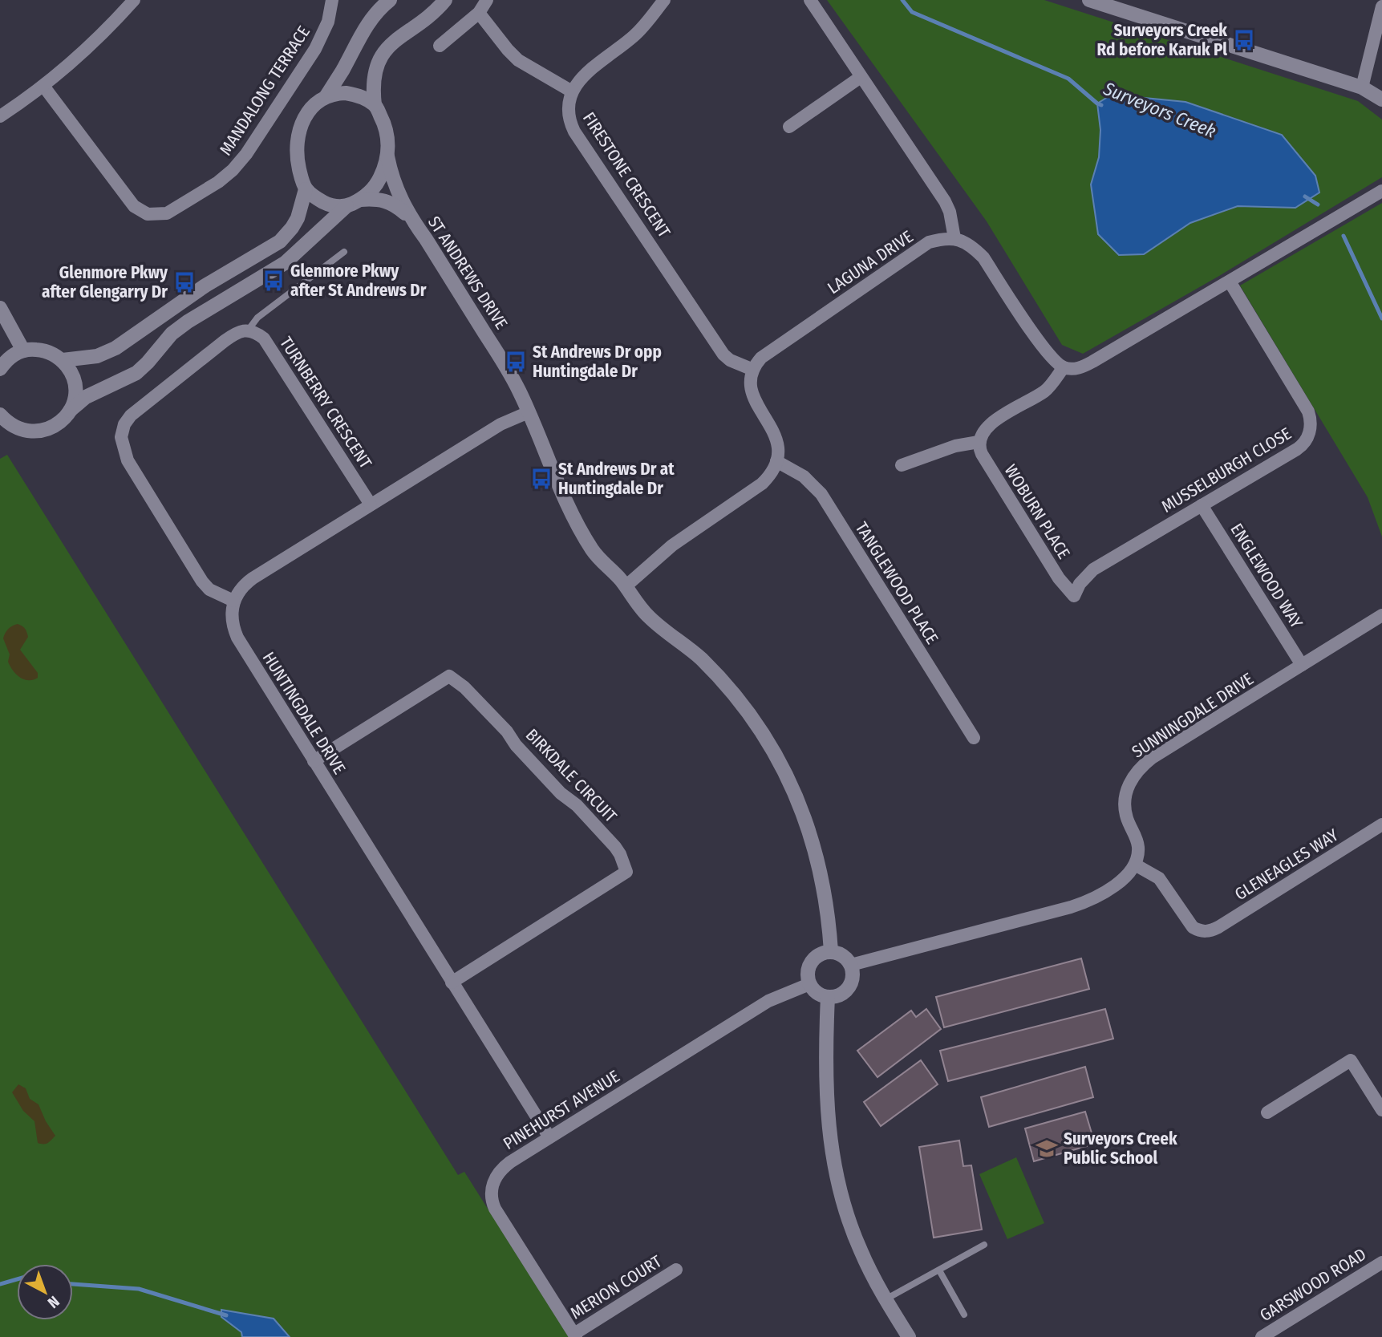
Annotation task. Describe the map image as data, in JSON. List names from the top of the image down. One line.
{"streets":{"street":["MANDALONG TERRACE","FIRESTONE CRESCENT","LAGUNA DRIVE","ST ANDREWS DRIVE","TURNBERRY CRESCENT","MUSSELBURGH CLOSE","WOBURN PLACE","ENGLEWOOD WAY","TANGLEWOOD PLACE","HUNTINGDALE DRIVE","SUNNINGDALE DRIVE","BIRKDALE CIRCUIT","GLENEAGLES WAY","PINEHURST AVENUE","GARSWOOD ROAD","MERION COURT"]},"crossings":[["FIRESTONE CRESCENT","LAGUNA DRIVE"],["ST ANDREWS DRIVE","PINEHURST AVENUE"],["MUSSELBURGH CLOSE","WOBURN PLACE"],["MUSSELBURGH CLOSE","ENGLEWOOD WAY"],["ENGLEWOOD WAY","SUNNINGDALE DRIVE"],["HUNTINGDALE DRIVE","BIRKDALE CIRCUIT"],["HUNTINGDALE DRIVE","PINEHURST AVENUE"],["SUNNINGDALE DRIVE","GLENEAGLES WAY"],["PINEHURST AVENUE","MERION COURT"]],"water":["Surveyors Creek"],"places":{"bus stop":["Surveyors Creek Rd before Karuk Pl","Glenmore Pkwy after St Andrews Dr","Glenmore Pkwy after Glengarry Dr","St Andrews Dr opp Huntingdale Dr","St Andrews Dr at Huntingdale Dr"],"school or university":["Surveyors Creek Public School"]},"north":"bottom right"}
